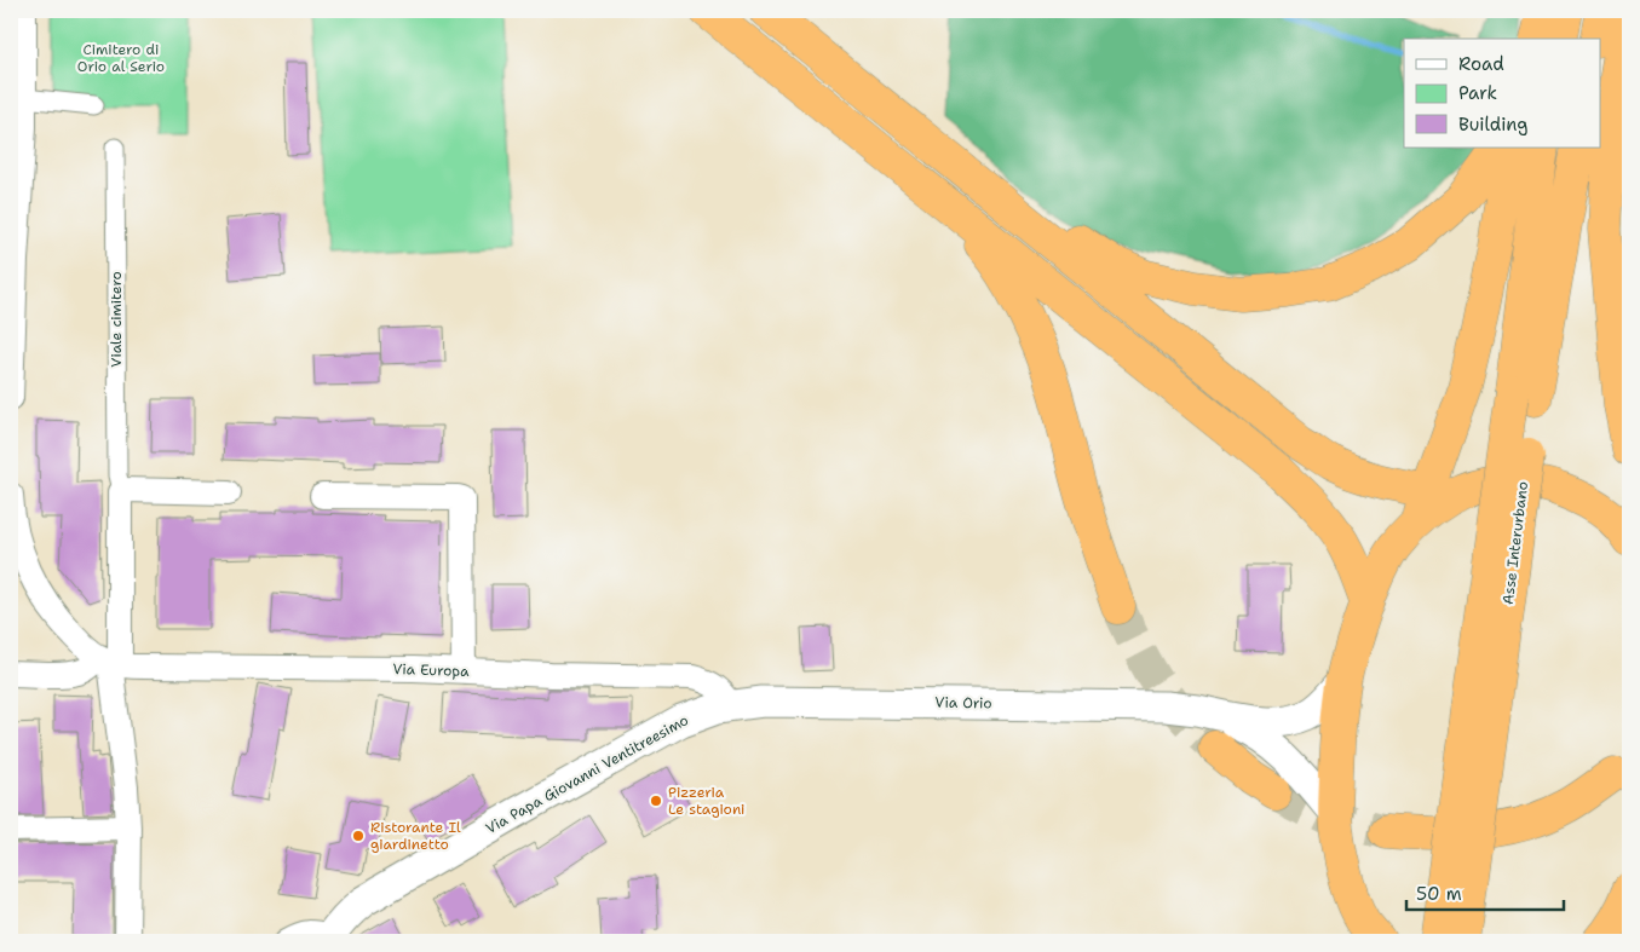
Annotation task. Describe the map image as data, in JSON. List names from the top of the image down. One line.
{"streets":{"highway":["Asse Interurbano"],"street":["Viale cimitero","Via Europa","Via Orio","Via Papa Giovanni Ventitreesimo"]},"crossings":[["Via Europa","Via Orio"],["Via Europa","Via Papa Giovanni Ventitreesimo"],["Via Orio","Via Papa Giovanni Ventitreesimo"]],"parks":["Cimitero di Orio al Serio"],"places":["Pizzeria Le stagioni","Ristorante Il giardinetto"],"legend":["Road","Park","Building"],"scale_bar":"50 m"}
